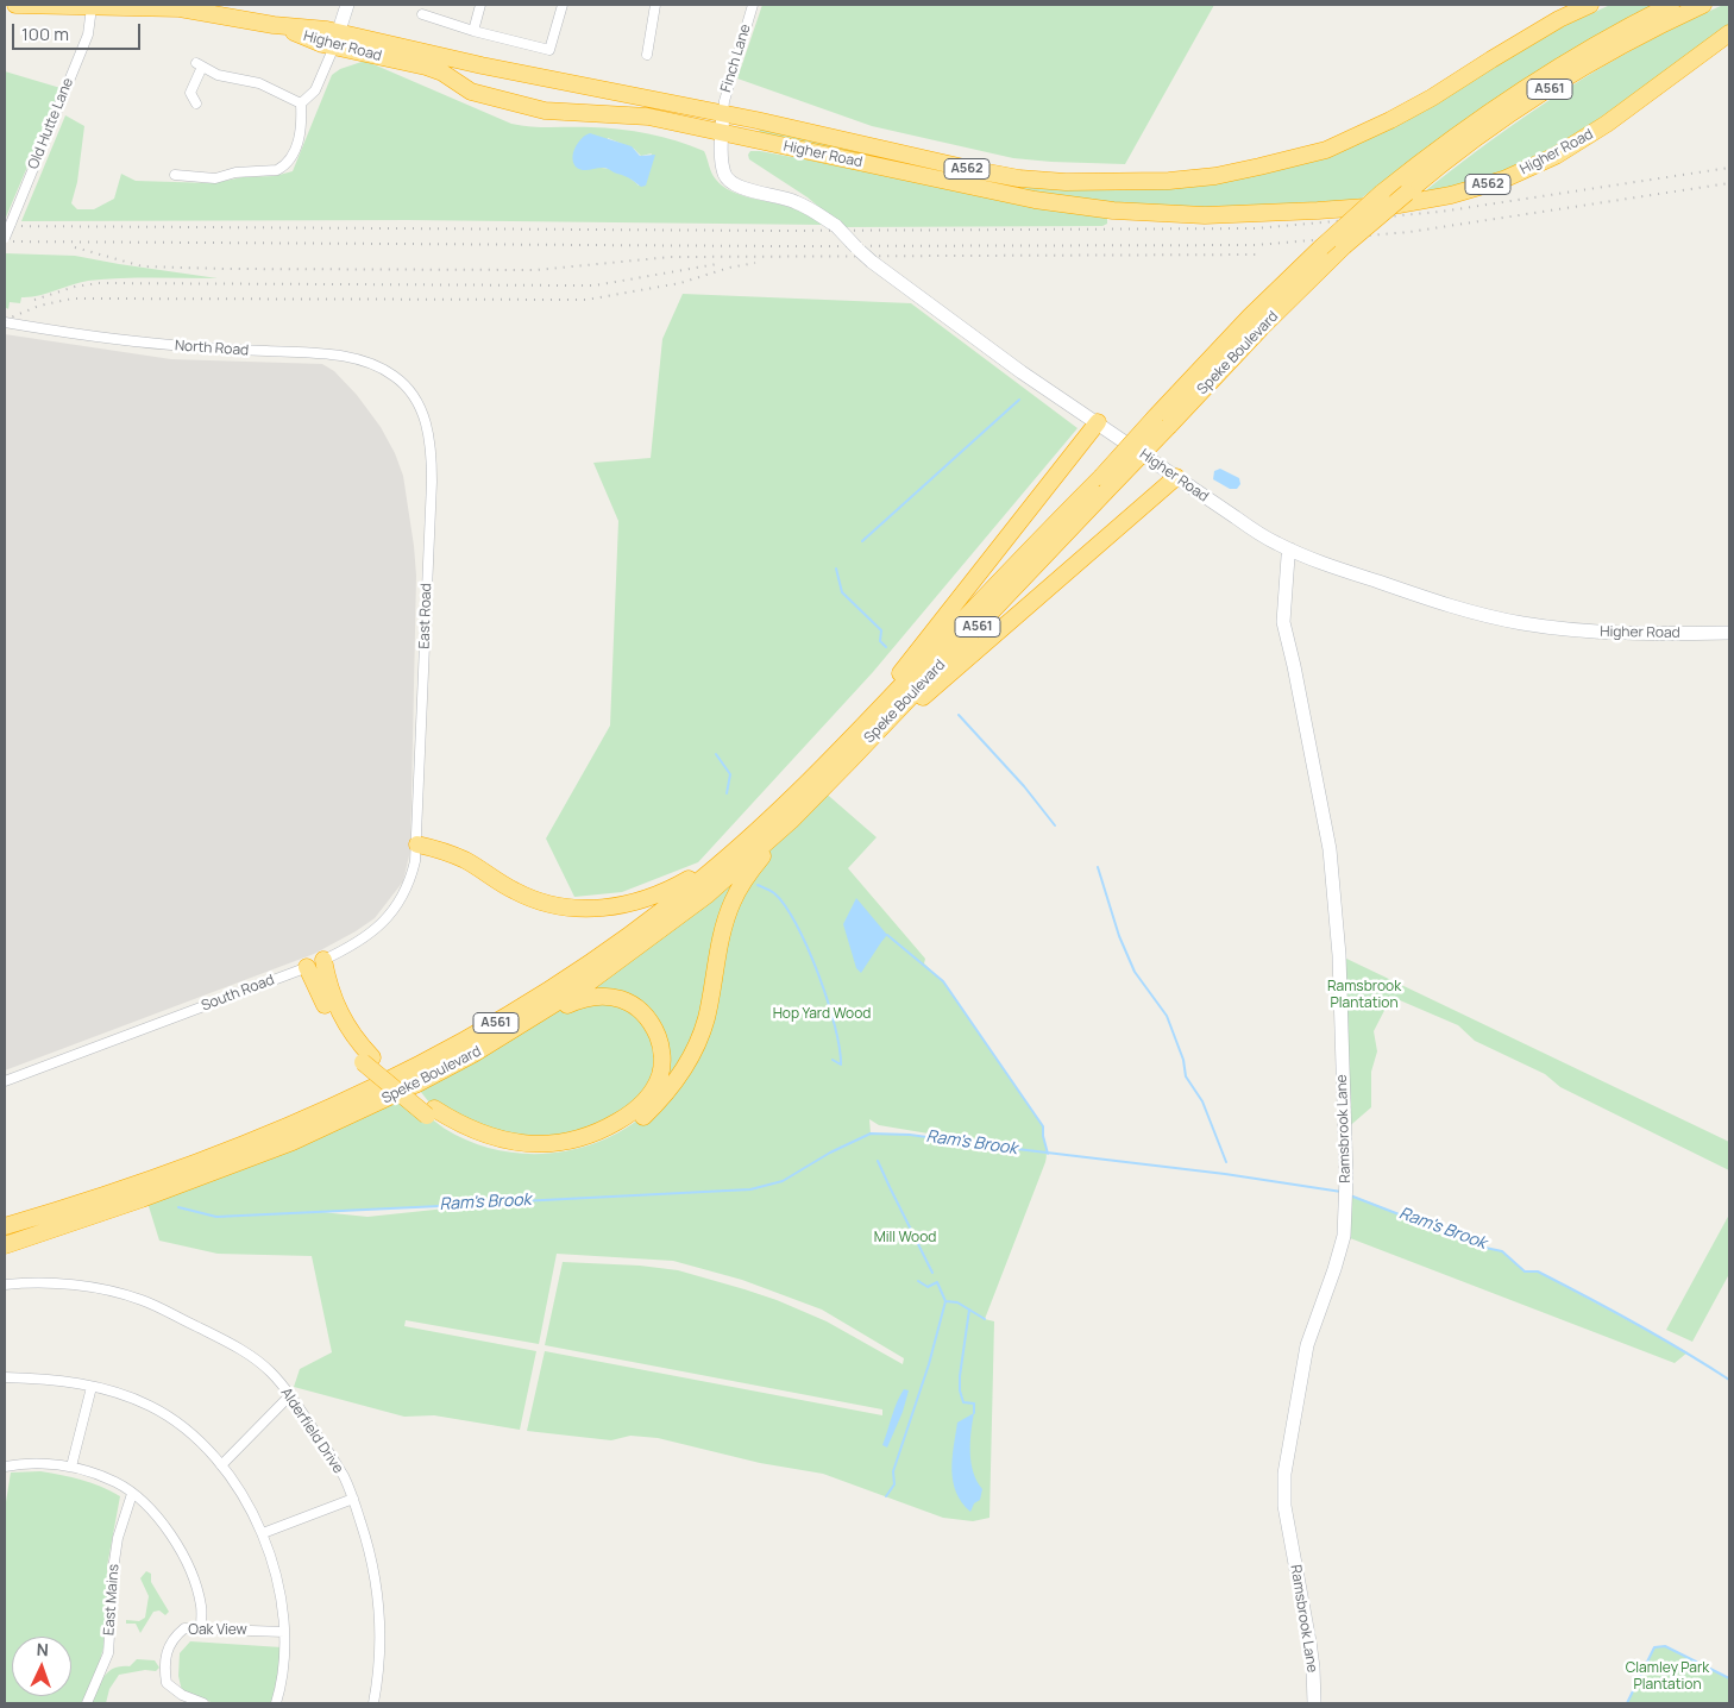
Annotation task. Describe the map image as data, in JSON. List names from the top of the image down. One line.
{"streets":{"highway":["Higher Road","A561","A562","Speke Boulevard"],"street":["Finch Lane","Old Hutte Lane","North Road","East Road","South Road","Ramsbrook Lane","Alderfield Drive","East Mains","Oak View"]},"crossings":[["Higher Road","Finch Lane"],["Higher Road","Old Hutte Lane"],["Higher Road","Ramsbrook Lane"],["North Road","East Road"],["East Road","South Road"]],"water":["Ram's Brook"],"parks":["Ramsbrook Plantation","Hop Yard Wood","Mill Wood","Clamley Park Plantation"],"scale_bar":"100 m","north":"top"}
